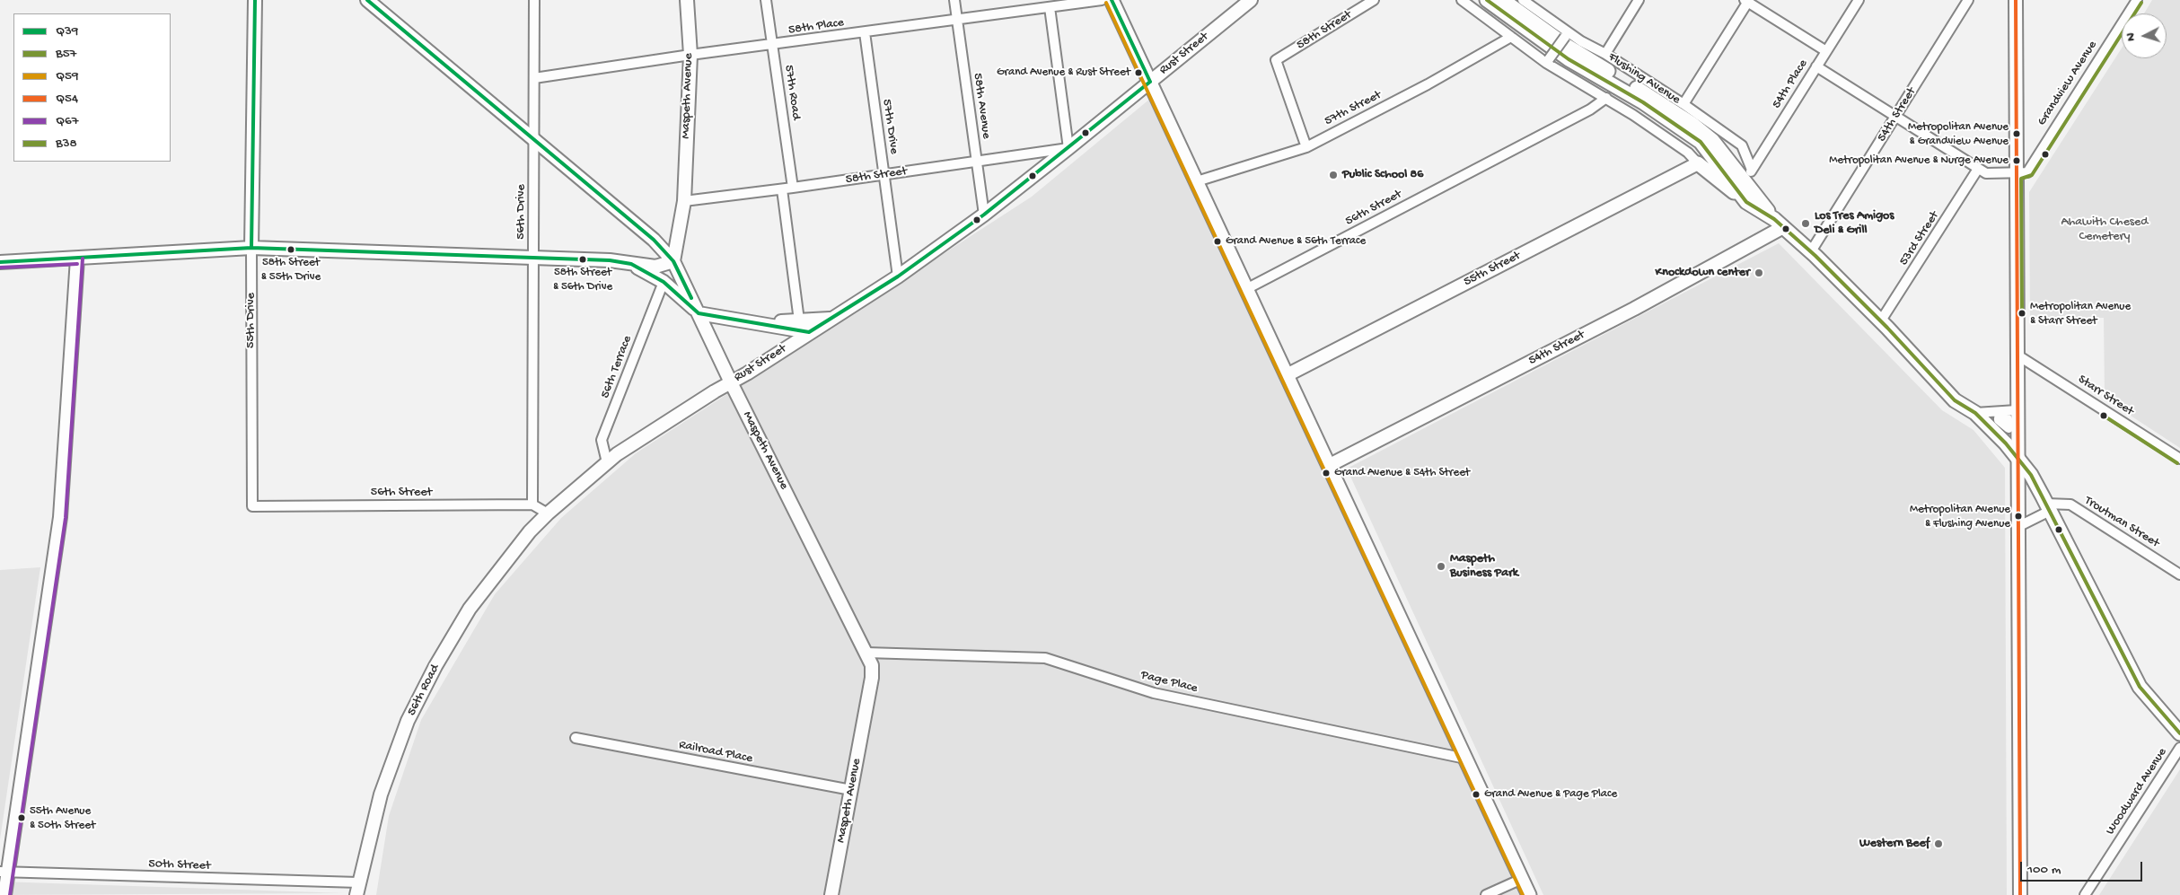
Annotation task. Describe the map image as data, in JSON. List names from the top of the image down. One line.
{"streets":{"main road":["Rust Street","Flushing Avenue","Maspeth Avenue","54th Street","55th Street","55th Drive","56th Road"],"street":["58th Place","58th Street","Grandview Avenue","54th Place","57th Road","58th Avenue","57th Street","57th Drive","56th Street","56th Drive","53rd Street","56th Terrace","Starr Street","Troutman Street","Page Place","Railroad Place","Woodward Avenue","50th Street"]},"crossings":[["58th Place","57th Road"],["58th Place","Maspeth Avenue"],["58th Place","58th Avenue"],["58th Place","57th Drive"],["58th Place","56th Drive"],["58th Street","Rust Street"],["58th Street","57th Road"],["58th Street","Maspeth Avenue"],["58th Street","58th Avenue"],["58th Street","57th Street"],["58th Street","57th Drive"],["Rust Street","Maspeth Avenue"],["Rust Street","58th Avenue"],["Rust Street","57th Drive"],["Rust Street","56th Terrace"],["Rust Street","56th Road"],["Flushing Avenue","54th Place"],["Flushing Avenue","54th Street"],["Flushing Avenue","53rd Street"],["Flushing Avenue","Troutman Street"],["Maspeth Avenue","Page Place"],["Maspeth Avenue","Railroad Place"],["56th Street","56th Drive"],["56th Street","55th Drive"],["56th Road","50th Street"]],"parks":["Ahawith Chesed Cemetery"],"places":["Grand Avenue & Rust Street","Metropolitan Avenue & Grandview Avenue","Metropolitan Avenue & Nurge Avenue","Public School 86","Los Tres Amigos Deli & Grill","Grand Avenue & 56th Terrace","58th Street & 55th Drive","58th Street & 56th Drive","Knockdown center","Metropolitan Avenue & Starr Street","Grand Avenue & 54th Street","Metropolitan Avenue & Flushing Avenue","Maspeth Business Park","Grand Avenue & Page Place","55th Avenue & 50th Street","Western Beef"],"lines":["transit line Q39","transit line B57","transit line Q54","transit line Q59","transit line B38","transit line Q67"],"legend":["Q39","B57","Q59","Q54","Q67","B38"],"scale_bar":"100 m","north":"left"}
